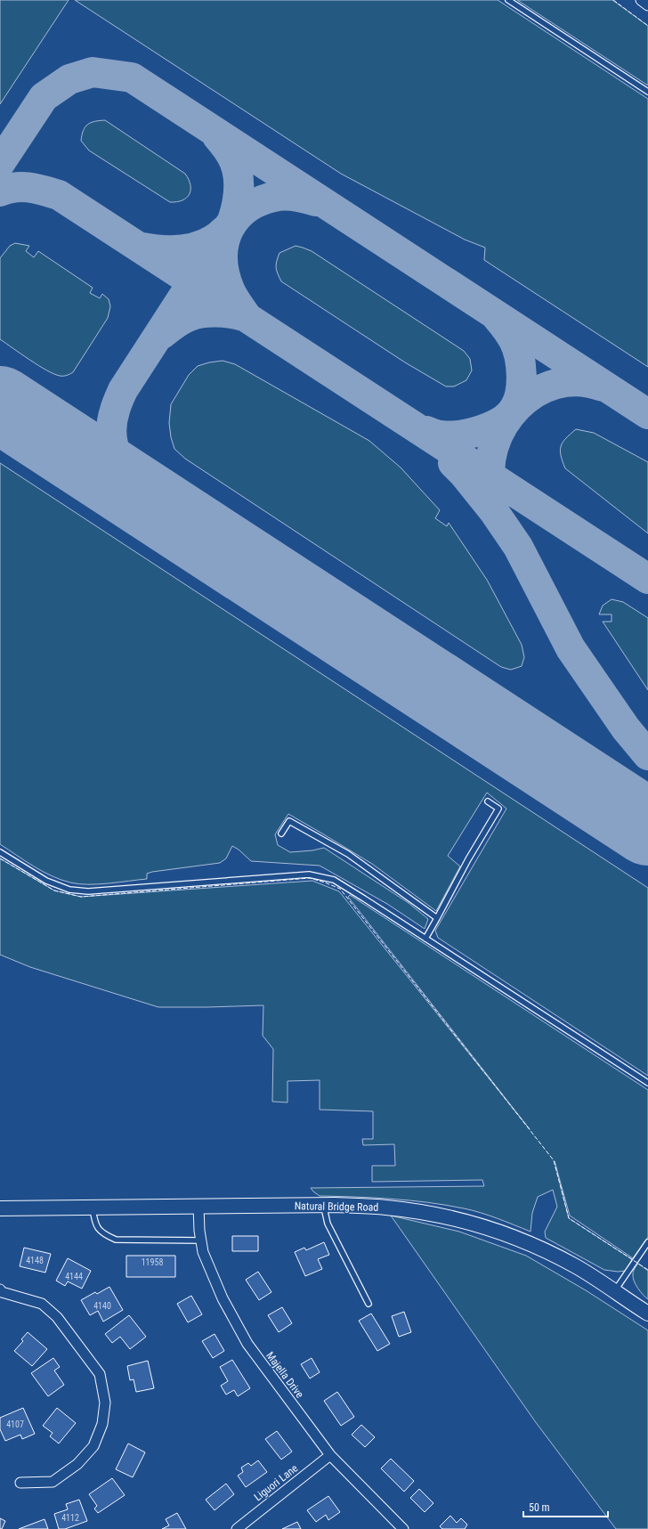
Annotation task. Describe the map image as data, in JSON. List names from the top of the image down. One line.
{"streets":{"main road":["Natural Bridge Road"],"street":["Majella Drive","Liguori Lane"]},"crossings":[["Natural Bridge Road","Majella Drive"],["Majella Drive","Liguori Lane"]],"house_numbers":["4148","11958","4144","4140","4107","4112"],"scale_bar":"50 m"}
